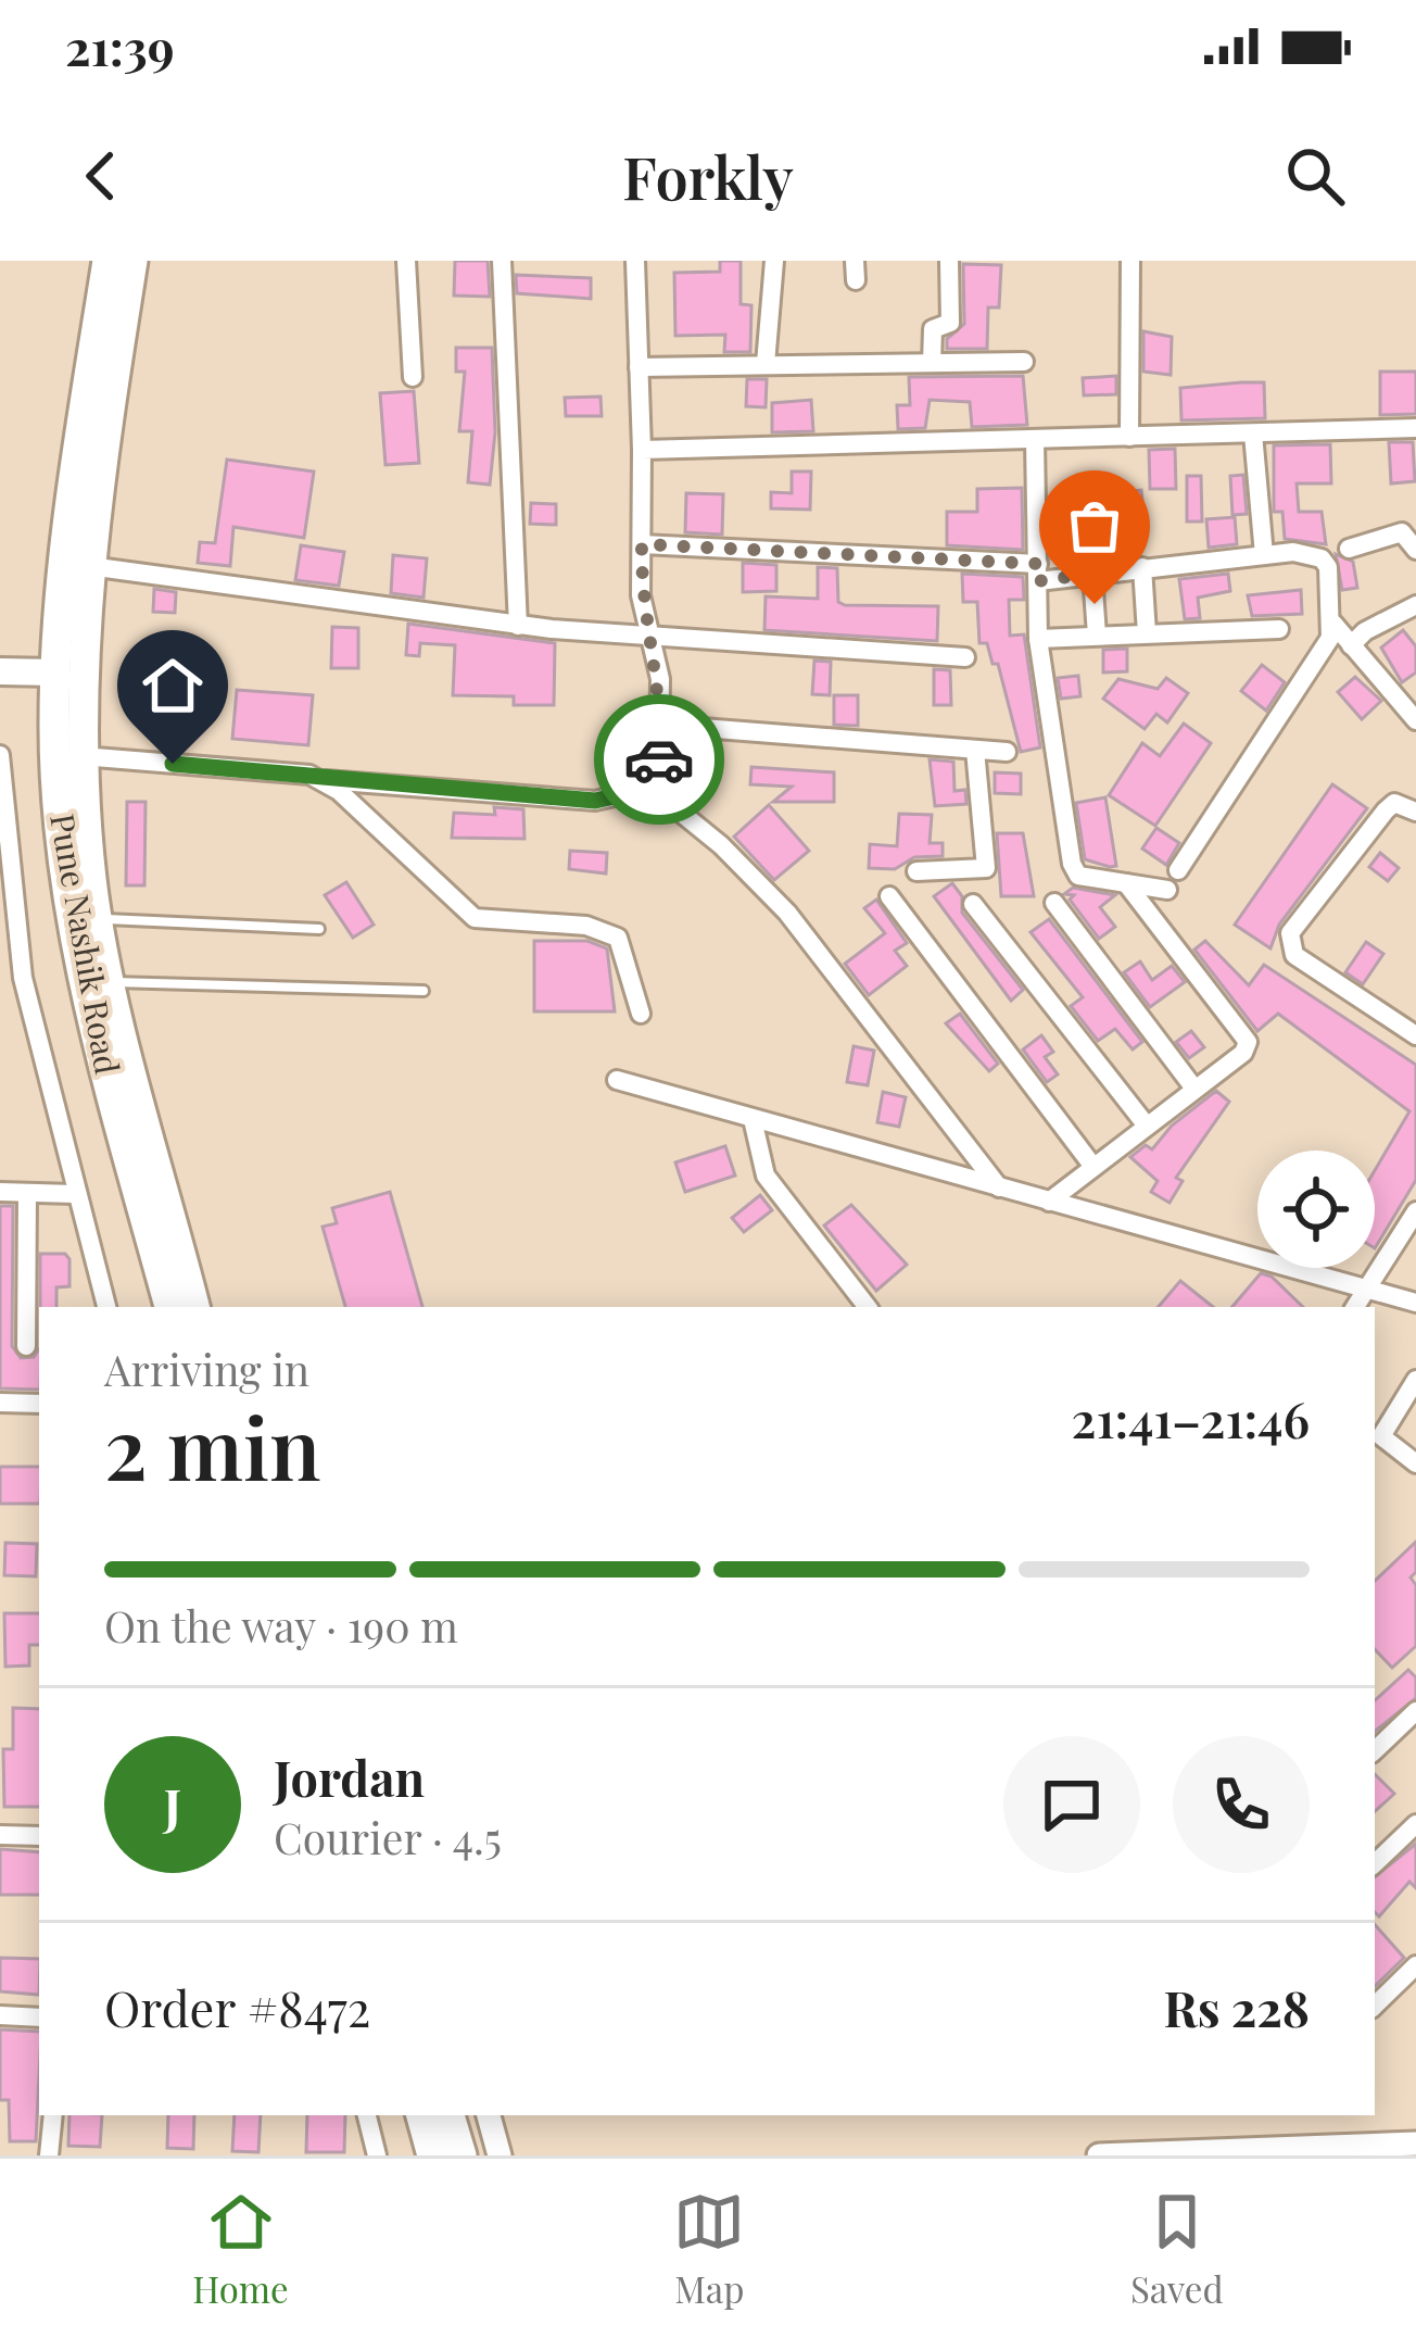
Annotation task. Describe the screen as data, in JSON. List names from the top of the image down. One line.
{"streets":{"highway":["Pune Nashik Road"]},"page":{"status":"21:39","header":"Forkly","heading":["2 min","Arriving in","21:41–21:46"],"panel":["Jordan","Courier · 4.5","Order #8472","Rs 228"],"bar":"On the way · 190 m","round":"J","tabs":["Home","Map","Saved"]}}
